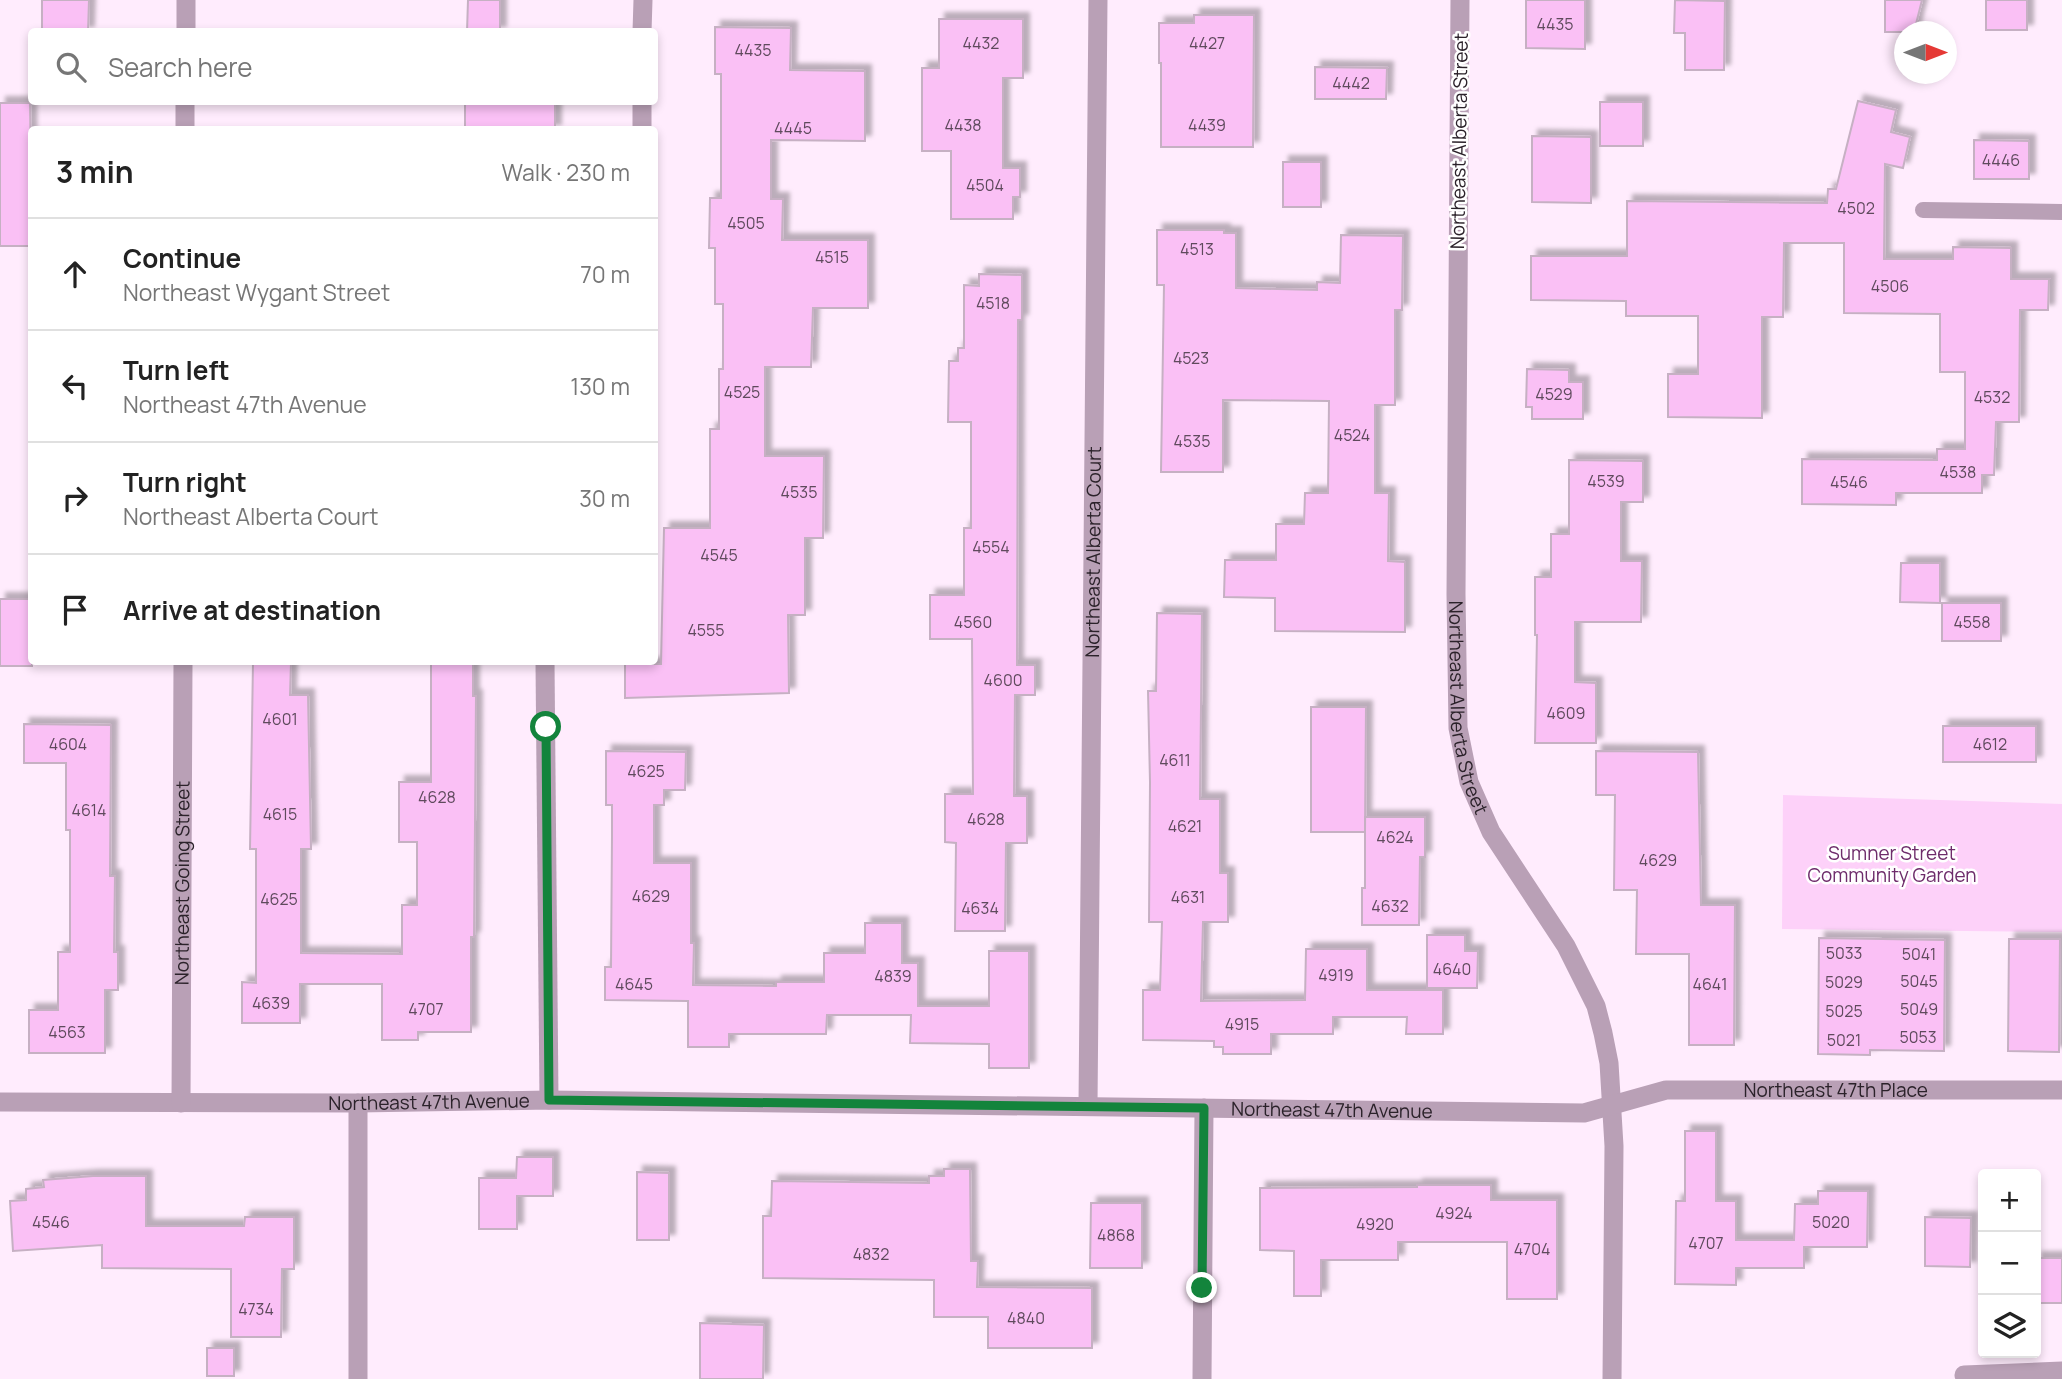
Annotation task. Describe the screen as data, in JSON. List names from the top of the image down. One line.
{"streets":{"street":["Northeast Alberta Street","Northeast Alberta Court","Northeast Going Street","Northeast 47th Place","Northeast 47th Avenue"]},"crossings":[["Northeast Alberta Street","Northeast 47th Place"],["Northeast Alberta Street","Northeast 47th Avenue"],["Northeast Alberta Court","Northeast 47th Avenue"],["Northeast Going Street","Northeast 47th Avenue"],["Northeast 47th Place","Northeast 47th Avenue"]],"parks":["Sumner Street Community Garden"],"house_numbers":["4435","4432","4427","4435","4442","4438","4439","4445","4446","4504","4502","4505","4513","4515","4506","4518","4523","4525","4529","4532","4524","4535","4538","4539","4546","4535","4554","4545","4560","4558","4555","4600","4609","4601","4604","4612","4611","4625","4628","4614","4615","4628","4621","4624","4629","4629","4631","4625","4632","4634","5033","5041","4640","4919","4839","5045","5029","4645","4641","4639","4707","5049","5025","4915","4563","5053","5021","4924","4546","5020","4920","4868","4707","4704","4832","4734","4840"],"north":"right","page":{"search":"Search here","heading":["3 min","Walk · 230 m"],"list":[["Continue","Northeast Wygant Street","70 m"],["Turn left","Northeast 47th Avenue","130 m"],["Turn right","Northeast Alberta Court","30 m"],"Arrive at destination"],"map_buttons":["+","−"]}}
